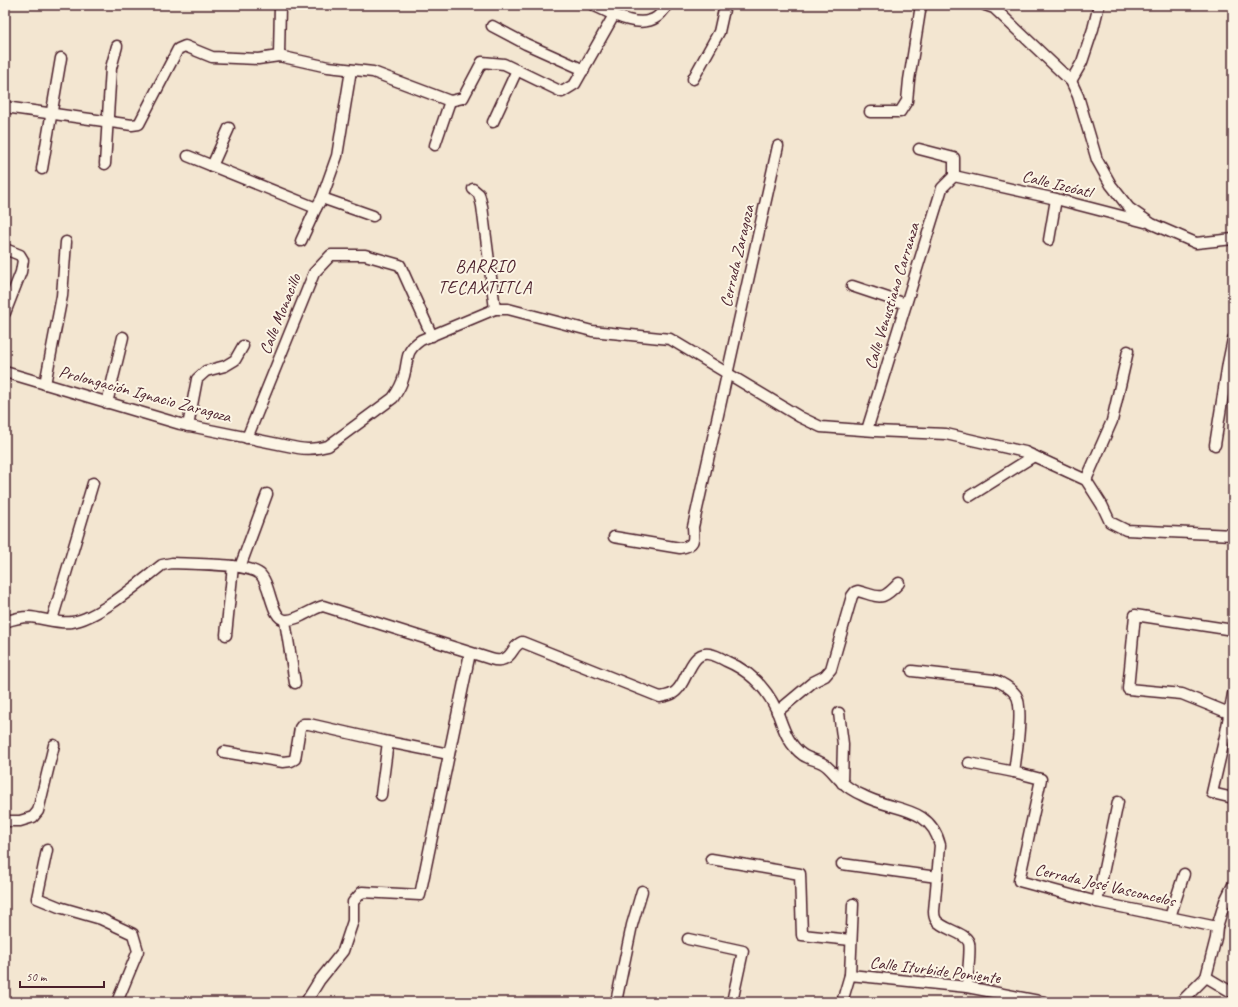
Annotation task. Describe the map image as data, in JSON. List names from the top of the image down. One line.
{"streets":{"street":["Calle Izcóatl","Cerrada Zaragoza","Calle Venustiano Carranza","Calle Monacillo","Prolongación Ignacio Zaragoza","Cerrada José Vasconcelos","Calle Iturbide Poniente"]},"crossings":[["Calle Izcóatl","Calle Venustiano Carranza"],["Cerrada Zaragoza","Prolongación Ignacio Zaragoza"],["Calle Venustiano Carranza","Prolongación Ignacio Zaragoza"],["Calle Monacillo","Prolongación Ignacio Zaragoza"]],"districts":["BARRIO TECAXTITLA"],"scale_bar":"50 m"}
